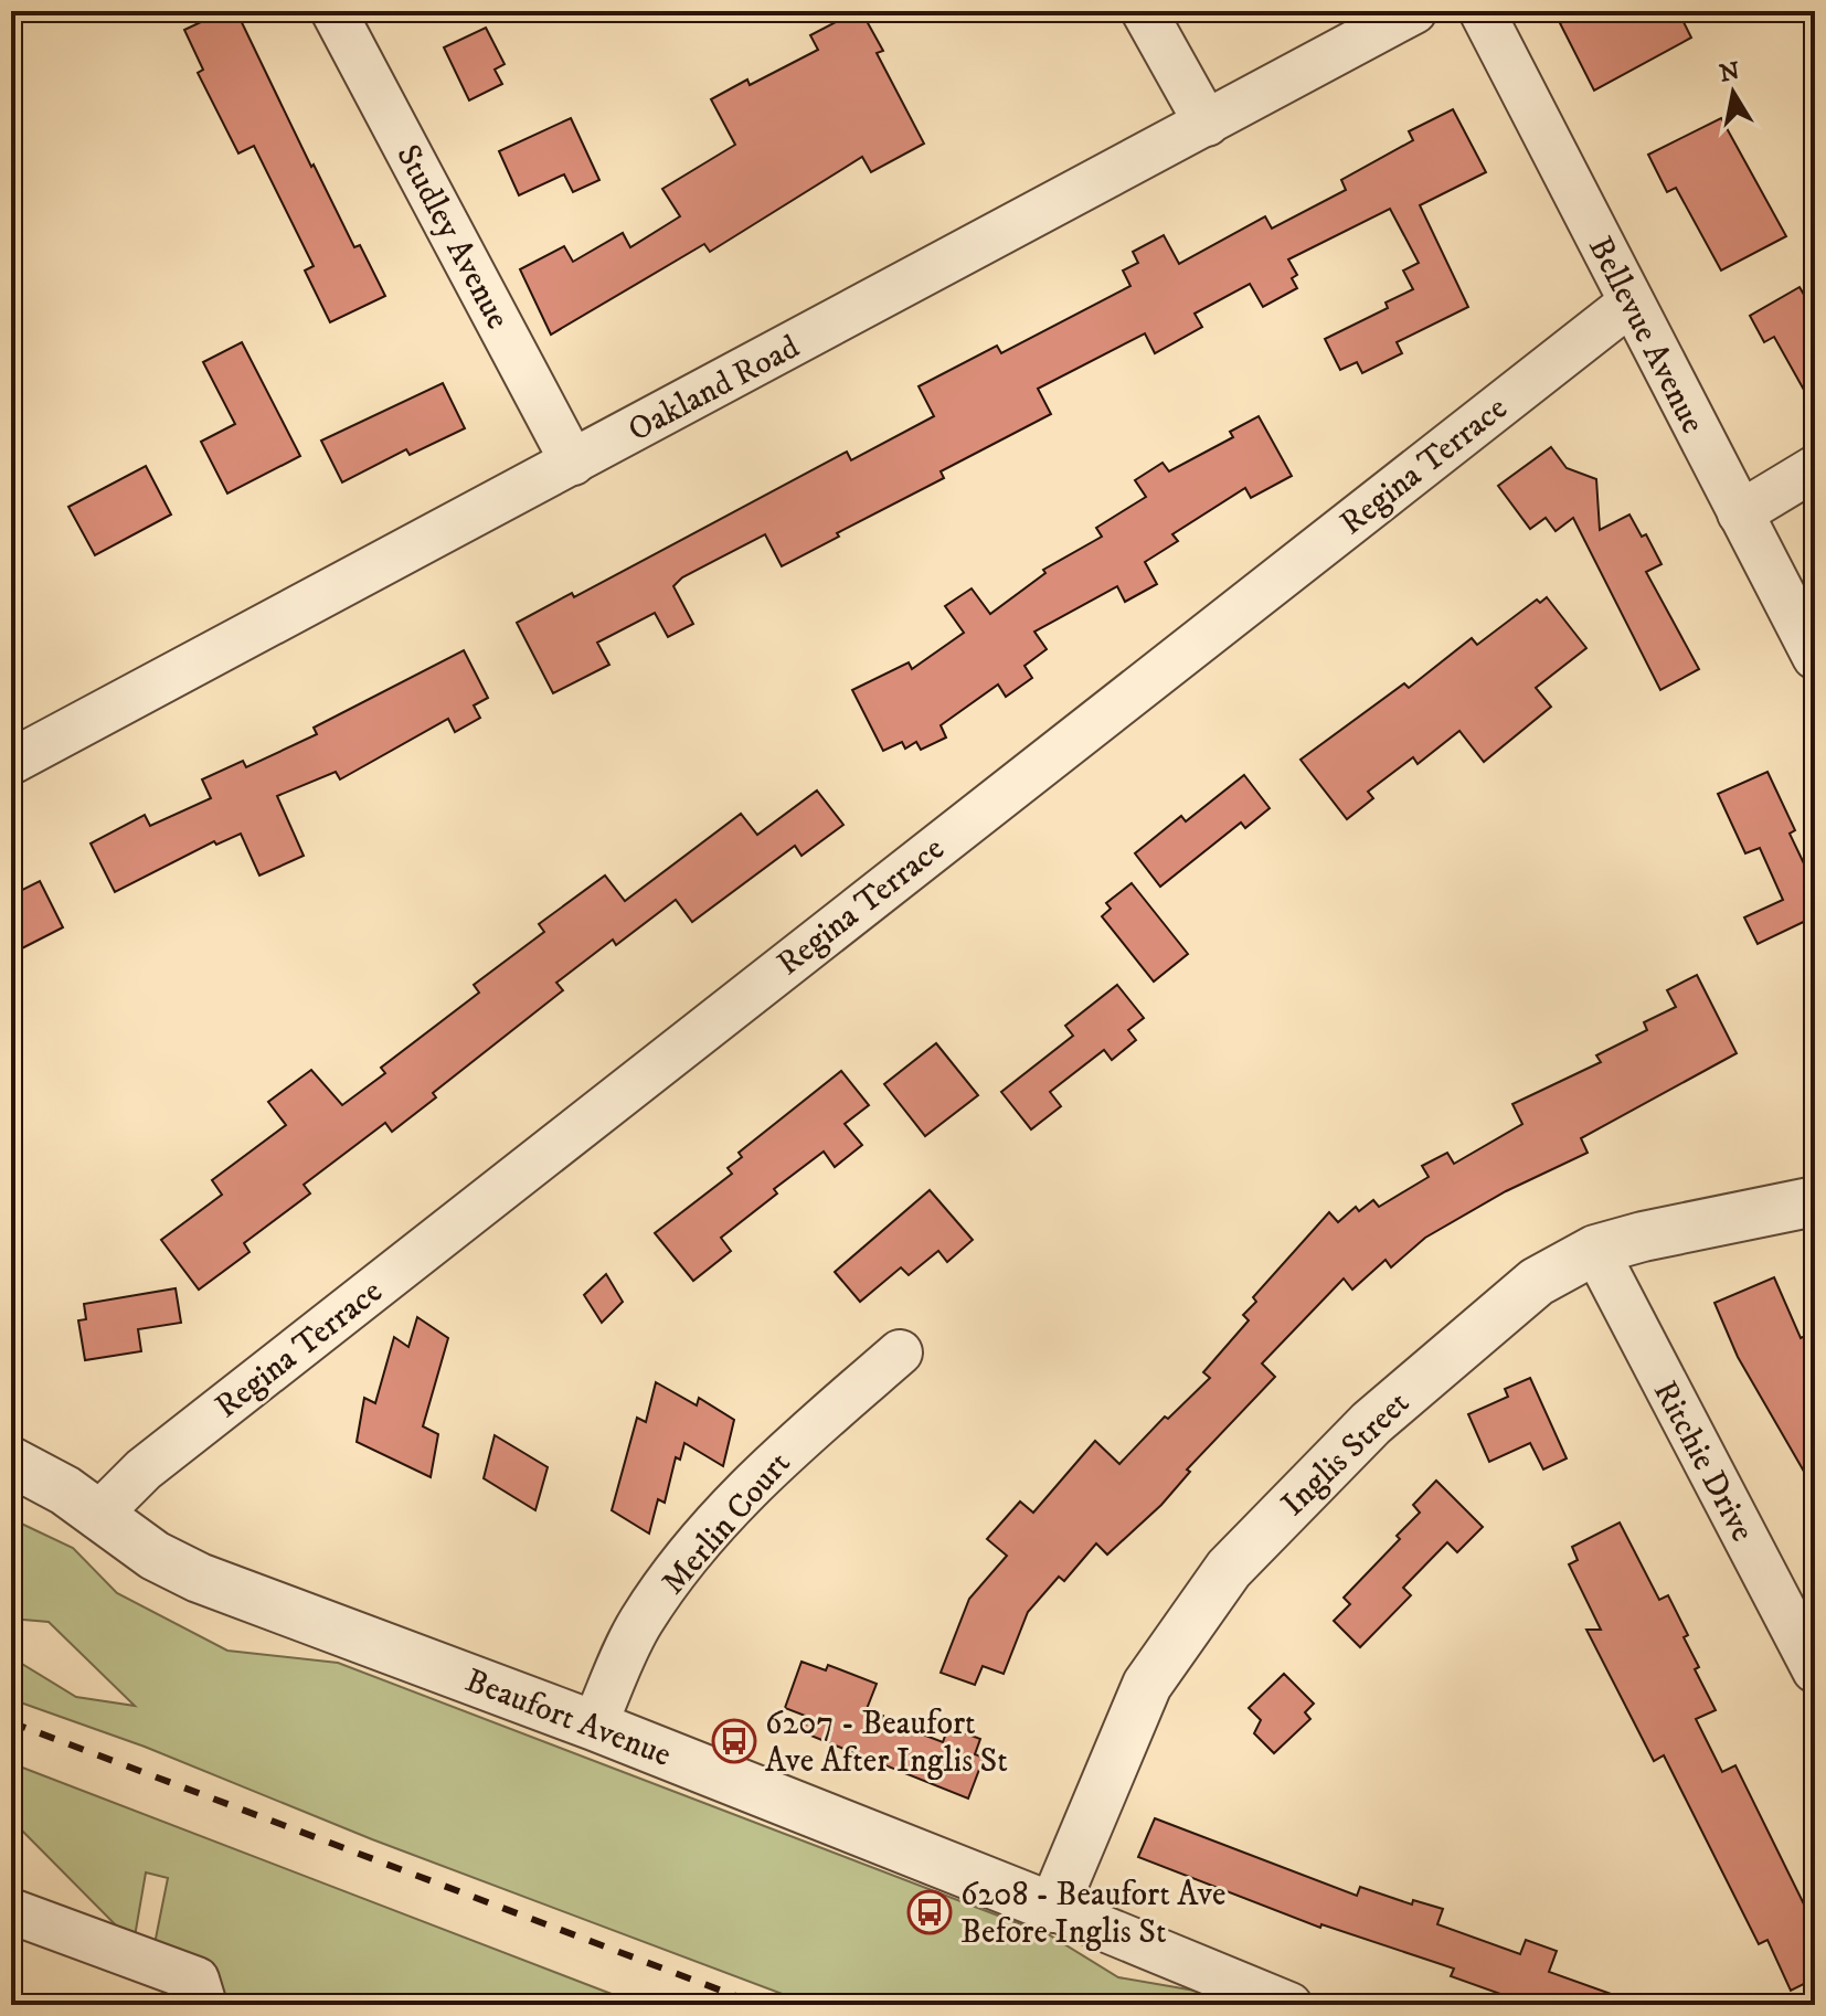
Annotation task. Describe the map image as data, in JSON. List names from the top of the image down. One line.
{"streets":{"street":["Studley Avenue","Bellevue Avenue","Oakland Road","Regina Terrace","Inglis Street","Ritchie Drive","Merlin Court","Beaufort Avenue"]},"crossings":[["Studley Avenue","Oakland Road"],["Bellevue Avenue","Regina Terrace"],["Regina Terrace","Beaufort Avenue"],["Inglis Street","Ritchie Drive"],["Inglis Street","Beaufort Avenue"],["Merlin Court","Beaufort Avenue"]],"places":{"bus stop":["6207 - Beaufort Ave After Inglis St","6208 - Beaufort Ave Before Inglis St"]},"north":"top"}
